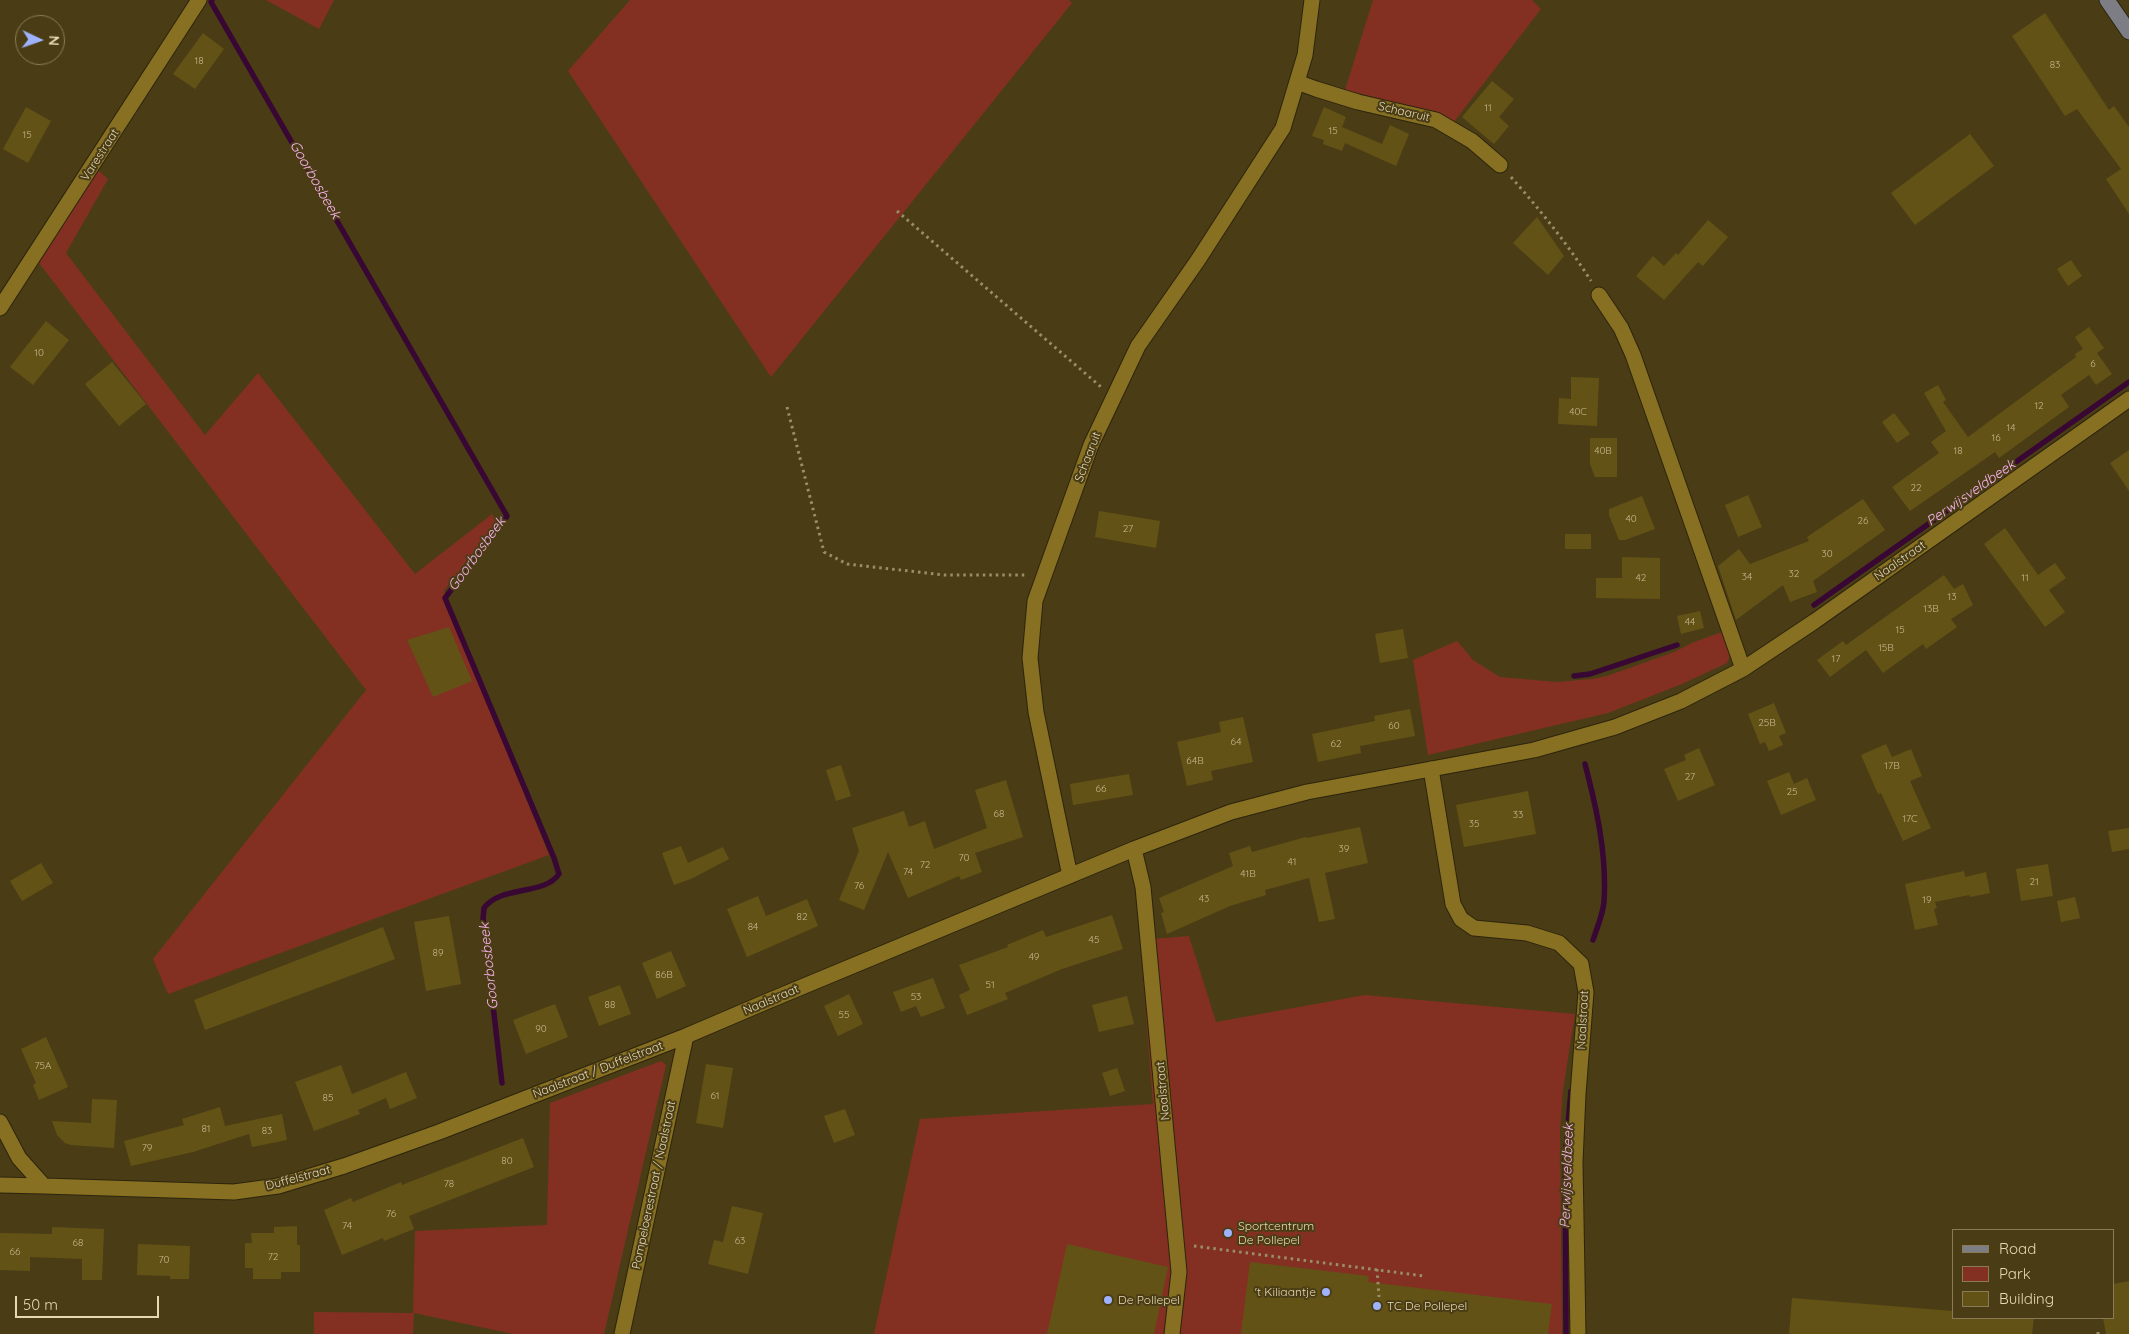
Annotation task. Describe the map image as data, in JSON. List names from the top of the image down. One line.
{"streets":{"street":["Schaaruit","Varestraat","Naalstraat","Naalstraat / Duffelstraat","Duffelstraat","Pompeloerestraat / Naalstraat"]},"crossings":[["Schaaruit","Naalstraat"],["Naalstraat","Naalstraat / Duffelstraat"],["Naalstraat","Pompeloerestraat / Naalstraat"],["Naalstraat / Duffelstraat","Duffelstraat"],["Naalstraat / Duffelstraat","Pompeloerestraat / Naalstraat"]],"water":["Goorbosbeek","Perwijsveldbeek"],"places":["Sportcentrum De Pollepel","'t Kiliaantje","De Pollepel","TC De Pollepel"],"house_numbers":["18","83","11","15","15","10","6","12","40C","14","16","40B","18","22","40","26","27","30","32","34","42","11","13","13B","44","15","15B","17","25B","60","64","62","64B","17B","27","66","25","68","33","17C","35","39","70","41","72","74","41B","21","76","43","19","82","84","45","89","49","86B","51","53","88","55","90","75A","61","85","81","83","79","80","78","76","74","63","68","66","72","70"],"legend":["Road","Park","Building"],"scale_bar":"50 m","north":"right"}
